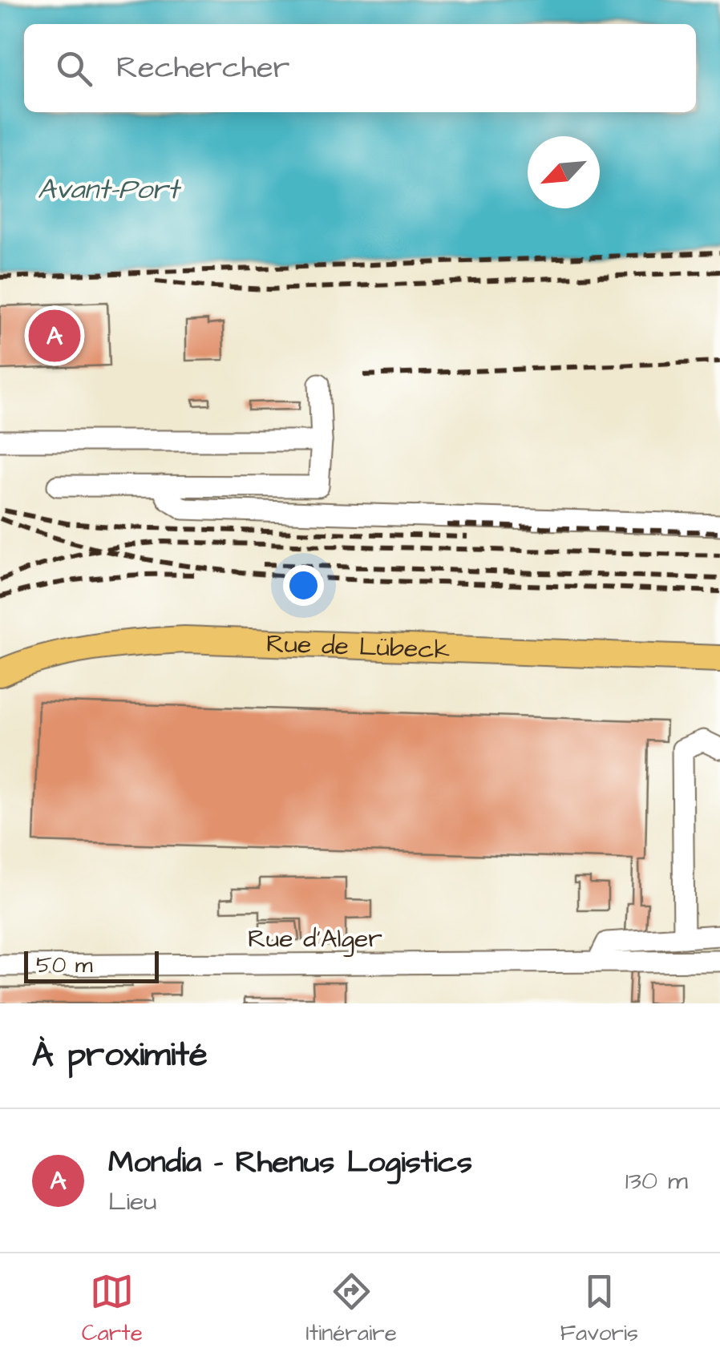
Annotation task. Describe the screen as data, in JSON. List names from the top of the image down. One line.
{"streets":{"main road":["Rue de Lübeck"],"street":["Rue d'Alger"]},"water":["Avant-Port"],"scale_bar":"50 m","north":"bottom left","page":{"search":"Rechercher","pins":"A","scale":"50 m","heading":"À proximité","list":[{"mark":"A","name":"Mondia - Rhenus Logistics","note":"Lieu","value":"130 m"}],"nav":["Carte","Itinéraire","Favoris"]}}
